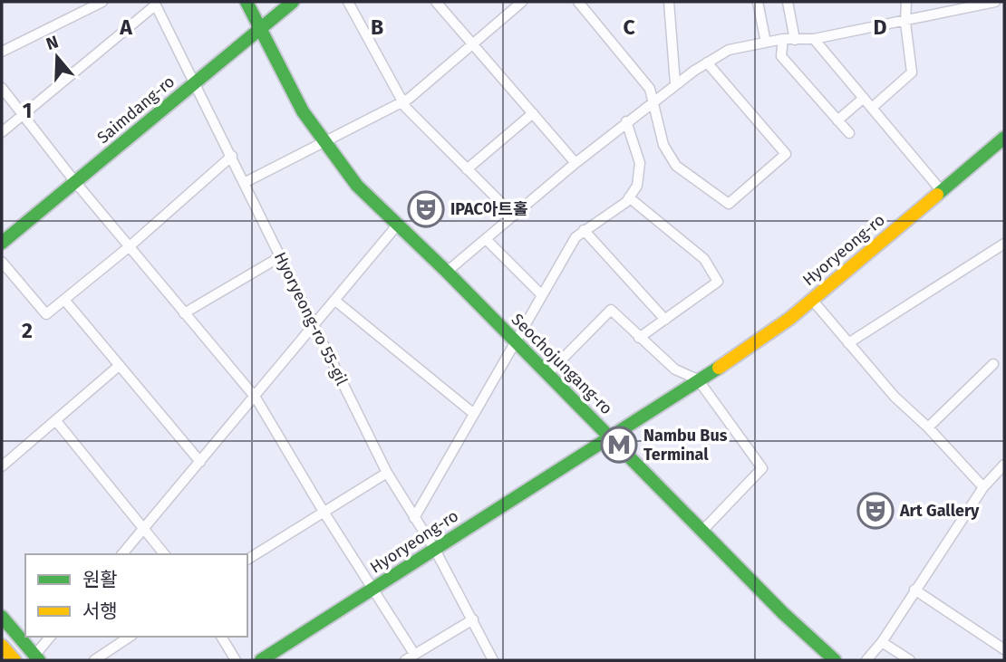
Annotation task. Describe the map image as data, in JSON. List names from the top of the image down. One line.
{"streets":{"main road":["Saimdang-ro","Hyoryeong-ro","Seochojungang-ro"],"street":["Hyoryeong-ro 55-gil"]},"crossings":[["Saimdang-ro","Hyoryeong-ro 55-gil"],["Saimdang-ro","Seochojungang-ro"],["Hyoryeong-ro","Hyoryeong-ro 55-gil"],["Hyoryeong-ro","Seochojungang-ro"]],"places":{"theatre":["IPAC아트홀","Art Gallery"],"metro station":["Nambu Bus Terminal"]},"legend":["원활","서행"],"north":"top","grid":{"columns":["A","B","C","D"],"rows":["1","2"]}}
